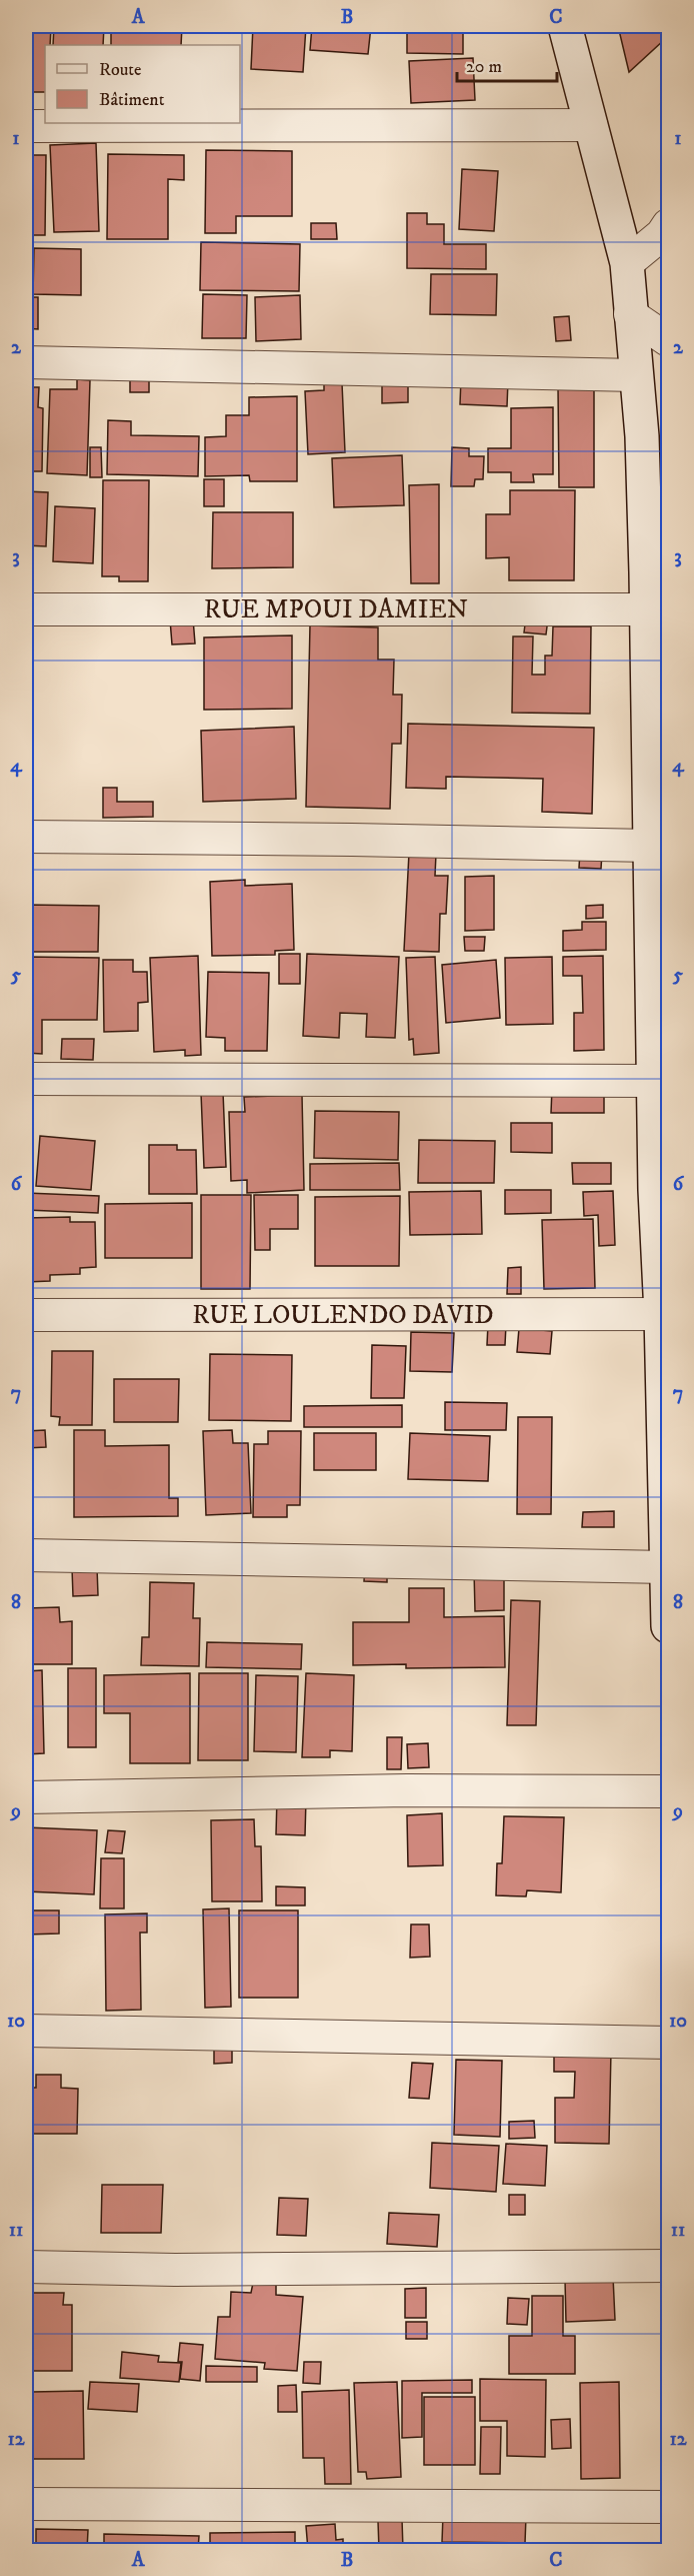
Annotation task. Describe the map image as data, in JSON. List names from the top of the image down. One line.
{"streets":{"street":["RUE MPOUI DAMIEN","RUE LOULENDO DAVID"]},"legend":["Route","Bâtiment"],"scale_bar":"20 m","grid":{"columns":["A","B","C"],"rows":["1","2","3","4","5","6","7","8","9","10","11","12"]}}
